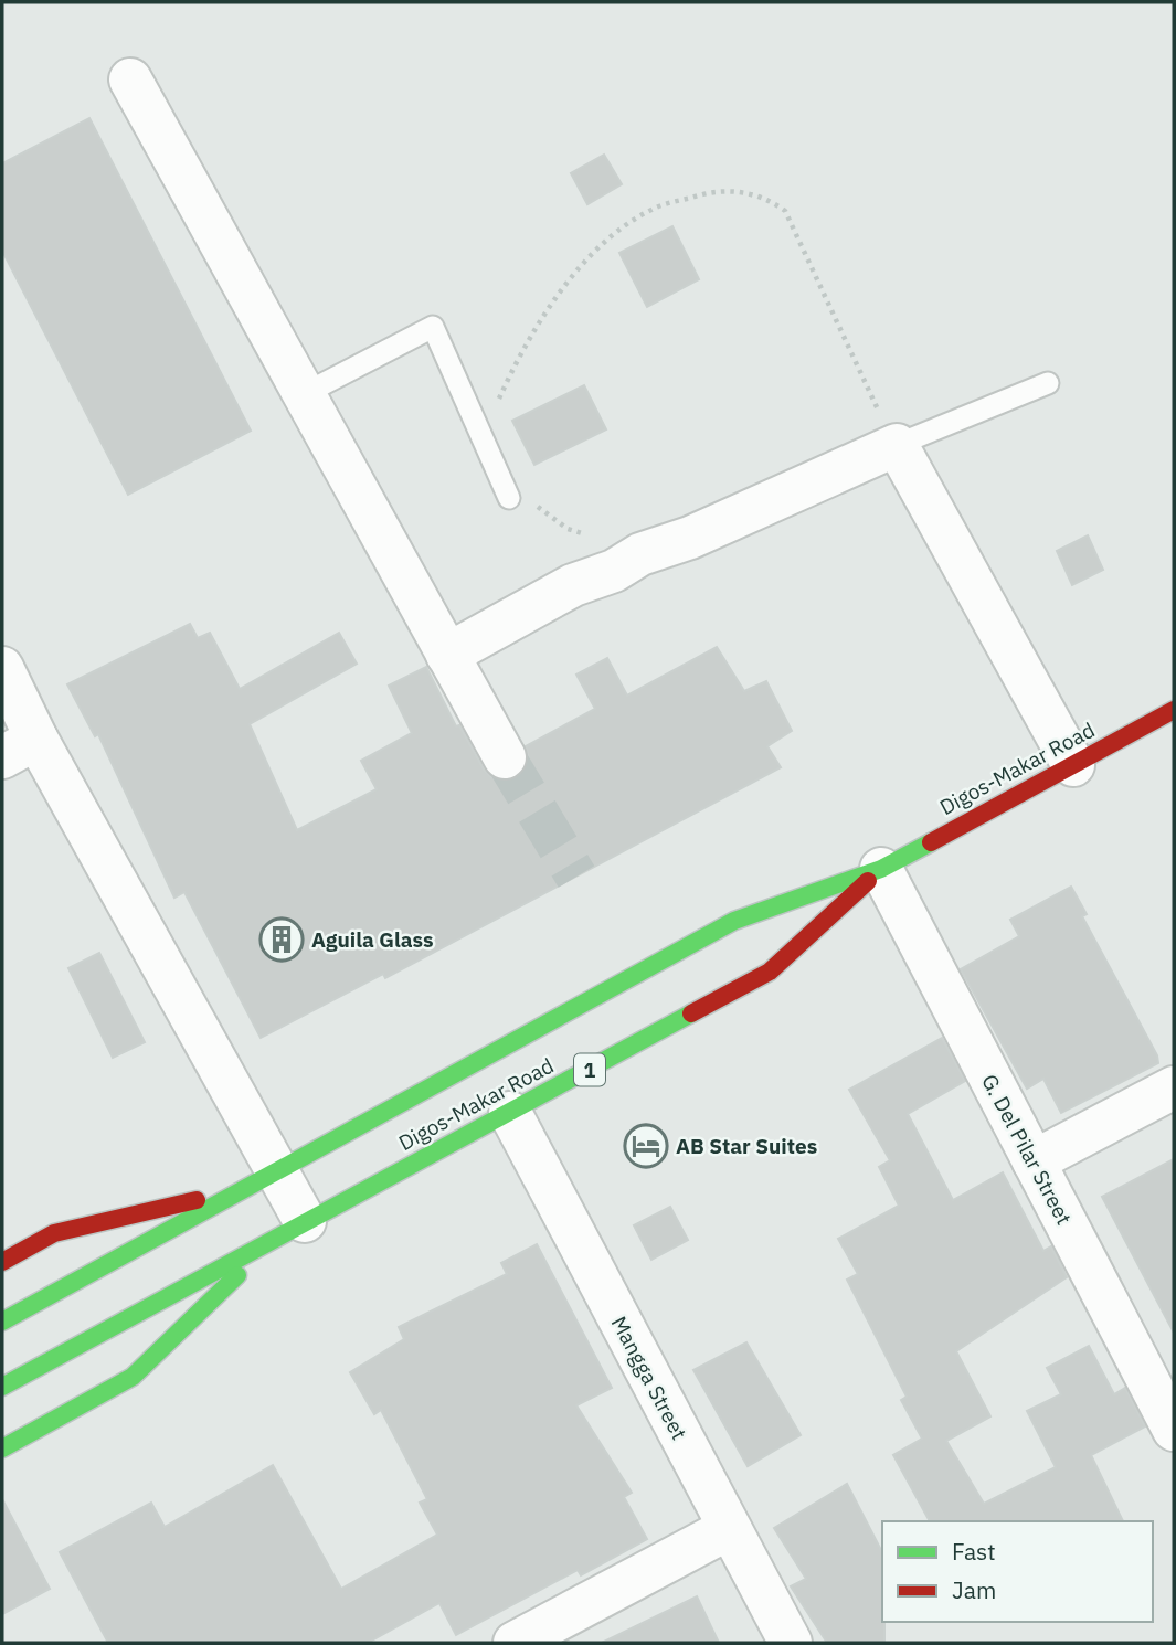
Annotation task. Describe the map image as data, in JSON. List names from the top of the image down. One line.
{"streets":{"main road":["Digos-Makar Road","1"],"street":["G. Del Pilar Street","Mangga Street"]},"crossings":[["Digos-Makar Road","G. Del Pilar Street"],["Digos-Makar Road","Mangga Street"]],"places":{"building":["Aguila Glass"],"hotel":["AB Star Suites"]},"legend":["Fast","Jam"]}
